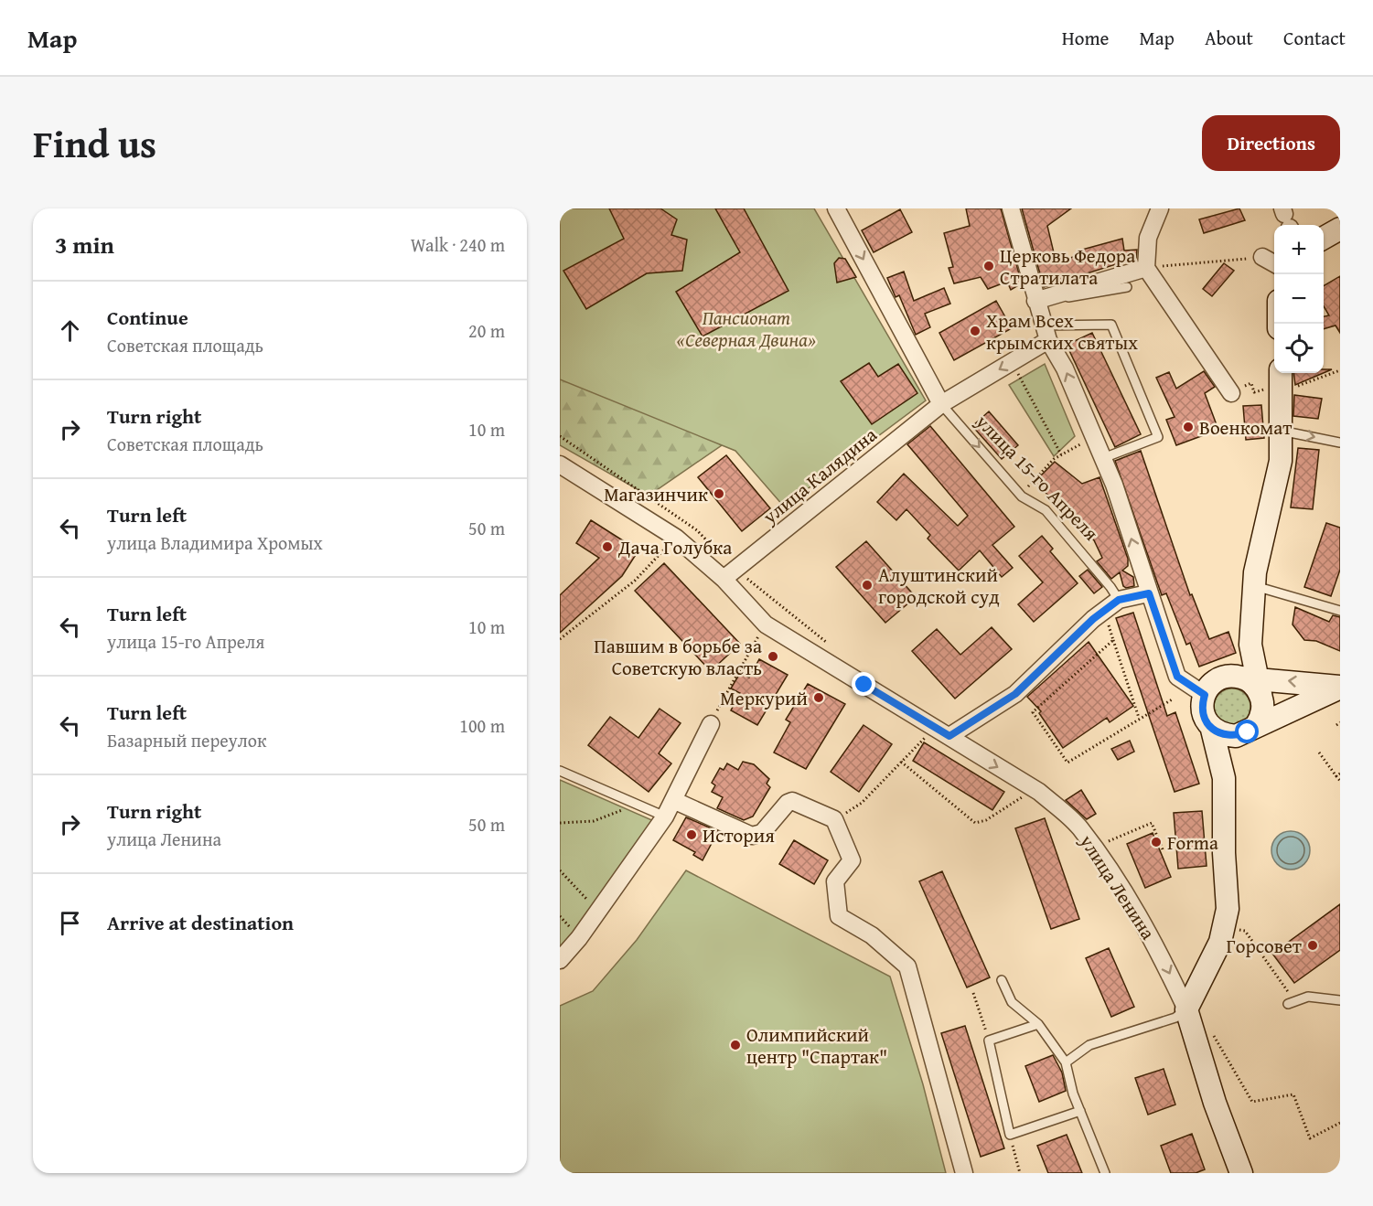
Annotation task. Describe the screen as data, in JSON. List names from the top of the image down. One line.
{"streets":{"main road":["улица Ленина"],"street":["улица Калядина","улица 15-го Апреля"]},"crossings":[["улица Калядина","улица 15-го Апреля"],["улица Калядина","улица Ленина"]],"one_way":["улица Ленина"],"parks":["Пансионат «Северная Двина»"],"places":["Церковь Федора Стратилата","Храм Всех крымских святых","Военкомат","Магазинчик","Дача Голубка","Алуштинский городской суд","Павшим в борьбе за Советскую власть","Меркурий","История","Forma","Горсовет","Олимпийский центр \"Спартак\""],"page":{"header":"Map","nav":["Home","Map","About","Contact"],"title":"Find us","buttons":"Directions","heading":["3 min","Walk · 240 m"],"map_buttons":["+","−"],"list":[["Continue","Советская площадь","20 m"],["Turn right","Советская площадь","10 m"],["Turn left","улица Владимира Хромых","50 m"],["Turn left","улица 15-го Апреля","10 m"],["Turn left","Базарный переулок","100 m"],["Turn right","улица Ленина","50 m"],"Arrive at destination"]}}
